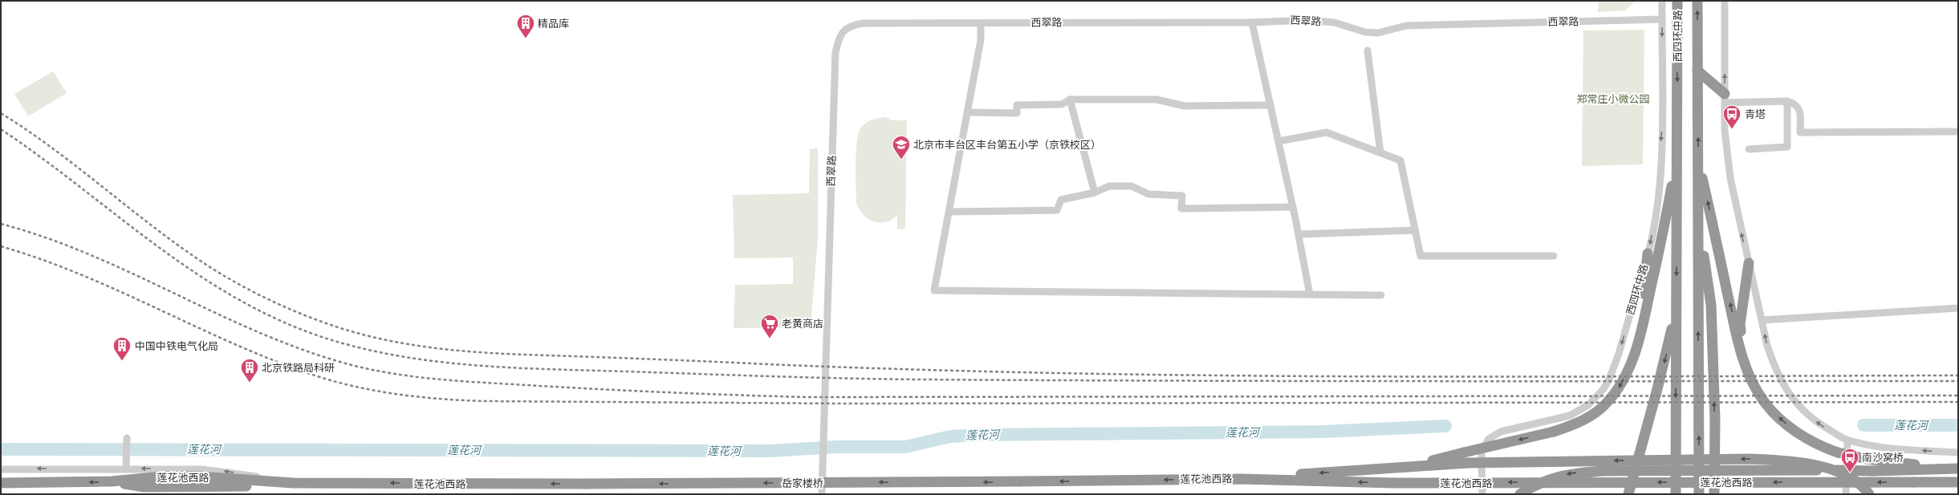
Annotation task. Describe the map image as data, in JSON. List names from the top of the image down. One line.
{"streets":{"highway":["西四环中路","莲花池西路","岳家楼桥"],"street":["西翠路"]},"crossings":[["西翠路","西四环中路"],["莲花池西路","岳家楼桥"]],"one_way":["莲花池西路","岳家楼桥"],"water":["莲花河"],"parks":["郑常庄小微公园"],"places":{"building":["精品库","中国中铁电气化局","北京铁路局科研"],"bus stop":["青塔","南沙窝桥"],"school or university":["北京市丰台区丰台第五小学（京铁校区）"],"supermarket":["老黄商店"]}}
